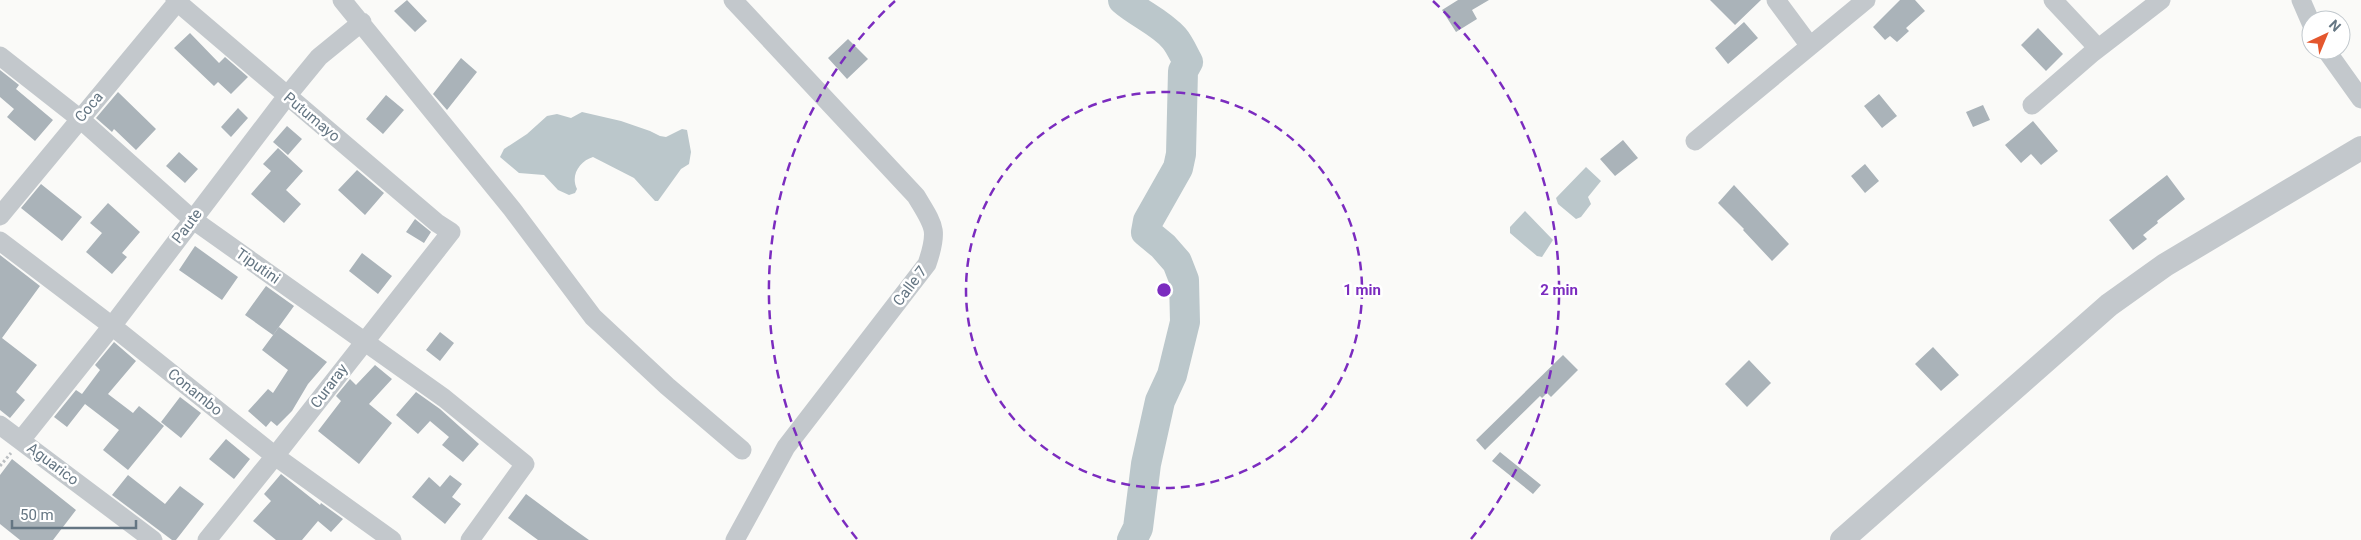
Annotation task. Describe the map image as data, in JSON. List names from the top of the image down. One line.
{"streets":{"street":["Coca","Putumayo","Paute","Tiputini","Calle 7","Curaray","Conambo","Aguarico"]},"crossings":[["Coca","Putumayo"],["Coca","Tiputini"],["Putumayo","Paute"],["Putumayo","Curaray"],["Paute","Tiputini"],["Paute","Conambo"],["Paute","Aguarico"],["Tiputini","Curaray"],["Curaray","Conambo"]],"scale_bar":"50 m","north":"top right","rings":["1 min","2 min"]}
